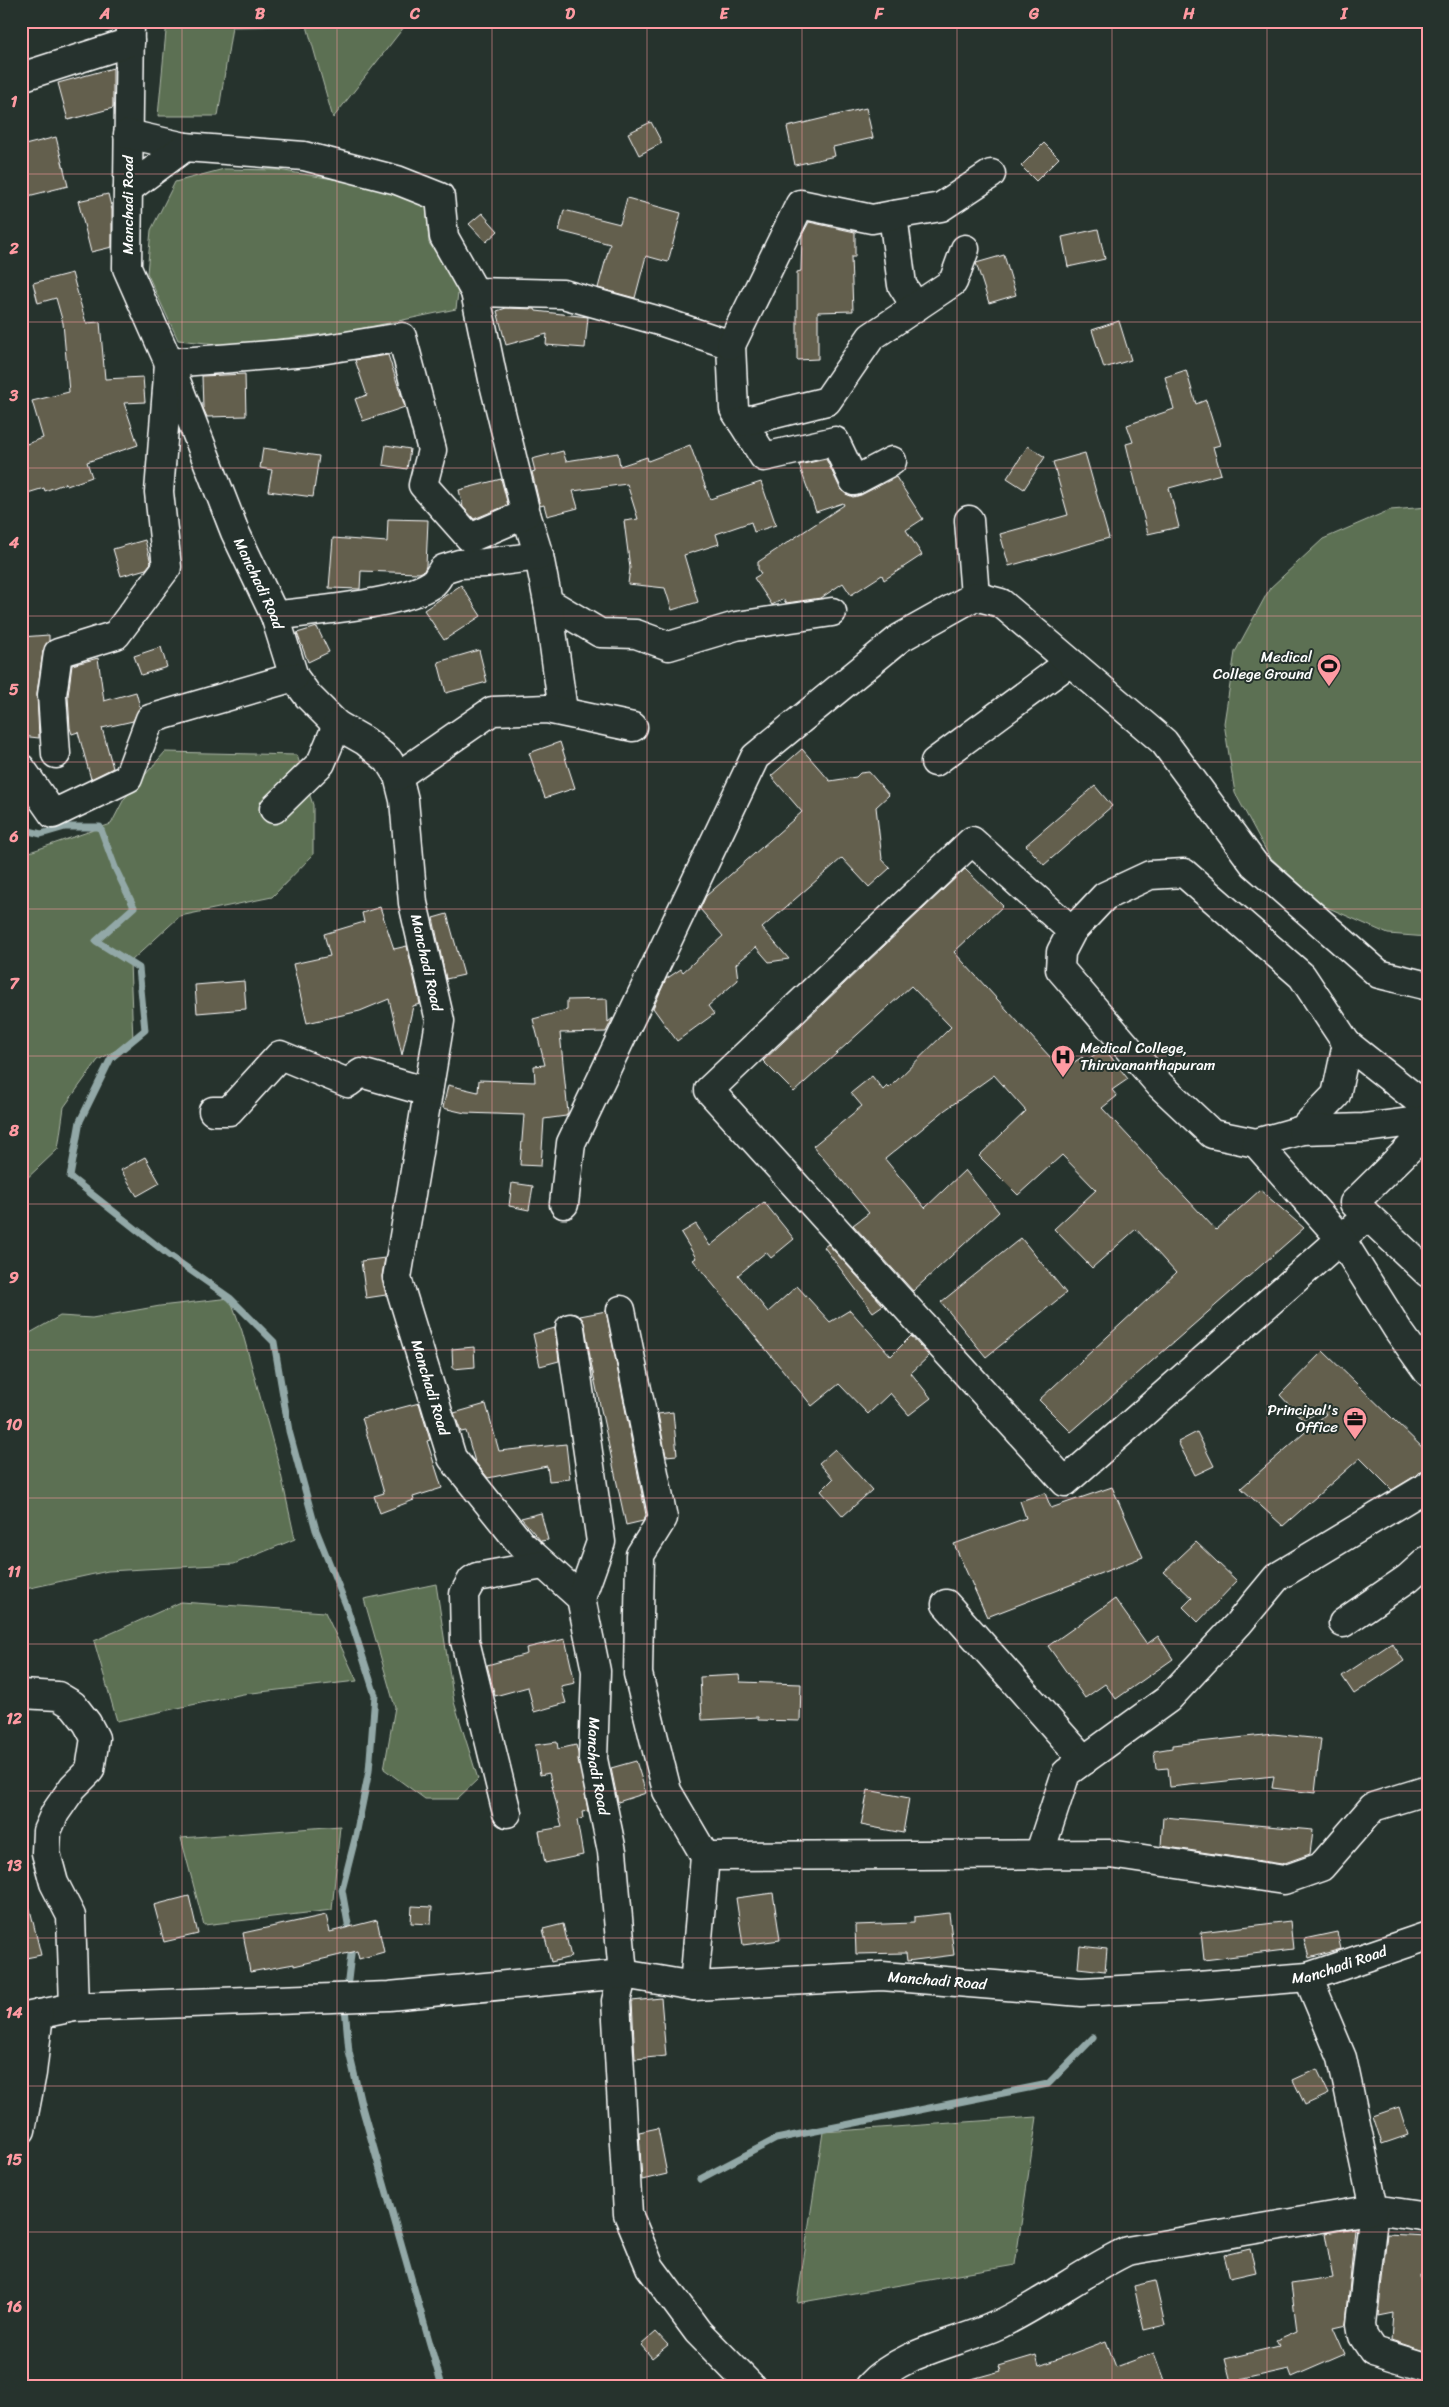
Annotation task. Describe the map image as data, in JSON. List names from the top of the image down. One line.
{"streets":{"street":["Manchadi Road"]},"places":{"sports":["Medical College Ground"],"hospital":["Medical College, Thiruvananthapuram"],"office":["Principal's Office"]},"grid":{"columns":["A","B","C","D","E","F","G","H","I"],"rows":["1","2","3","4","5","6","7","8","9","10","11","12","13","14","15","16"]}}
